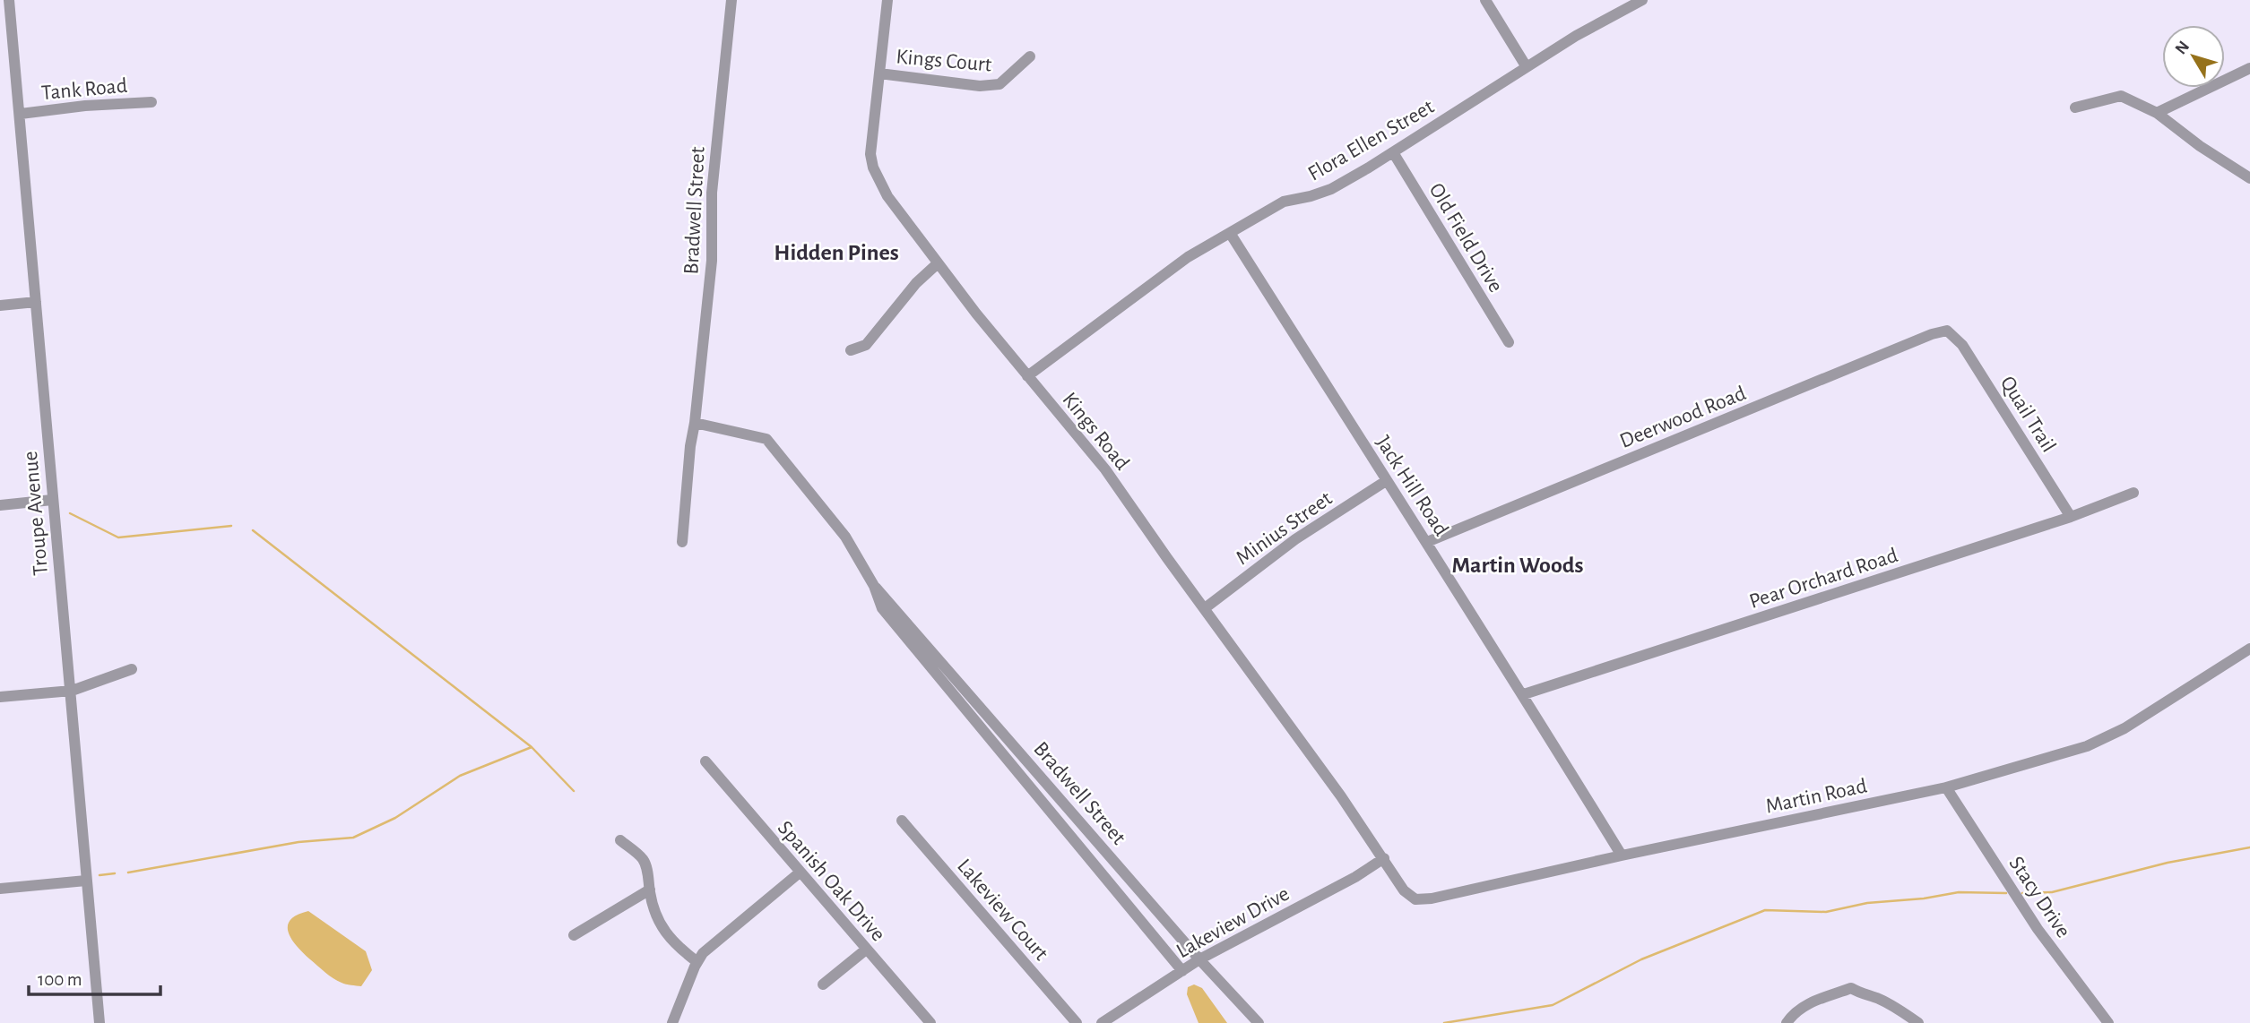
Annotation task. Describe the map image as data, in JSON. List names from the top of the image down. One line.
{"streets":{"street":["Kings Court","Tank Road","Flora Ellen Street","Bradwell Street","Old Field Drive","Quail Trail","Deerwood Road","Kings Road","Jack Hill Road","Troupe Avenue","Minius Street","Pear Orchard Road","Martin Road","Spanish Oak Drive","Stacy Drive","Lakeview Court","Lakeview Drive"]},"crossings":[["Kings Court","Kings Road"],["Tank Road","Troupe Avenue"],["Flora Ellen Street","Old Field Drive"],["Flora Ellen Street","Kings Road"],["Flora Ellen Street","Jack Hill Road"],["Bradwell Street","Lakeview Drive"],["Quail Trail","Deerwood Road"],["Quail Trail","Pear Orchard Road"],["Deerwood Road","Jack Hill Road"],["Kings Road","Minius Street"],["Kings Road","Martin Road"],["Kings Road","Lakeview Drive"],["Jack Hill Road","Minius Street"],["Jack Hill Road","Pear Orchard Road"],["Jack Hill Road","Martin Road"],["Martin Road","Stacy Drive"],["Martin Road","Lakeview Drive"]],"districts":["Hidden Pines","Martin Woods"],"scale_bar":"100 m","north":"top left"}
